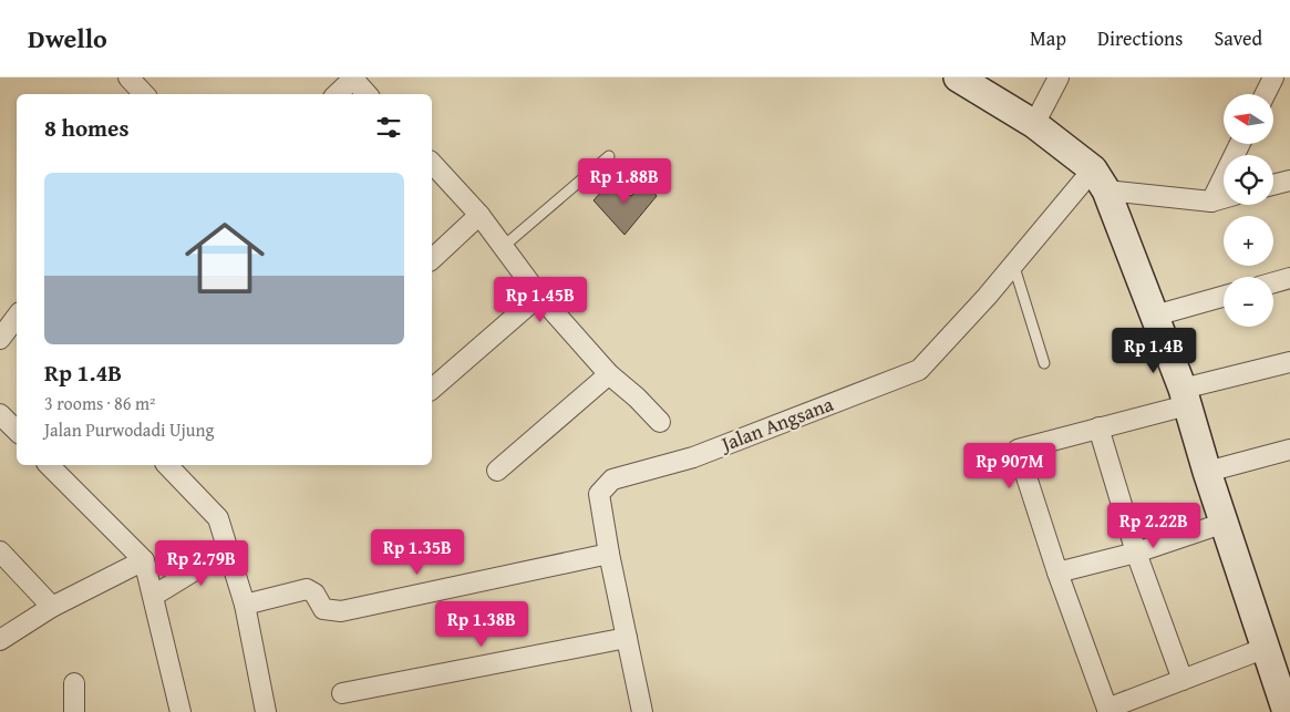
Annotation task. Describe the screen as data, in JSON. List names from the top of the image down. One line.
{"streets":{"street":["Jalan Angsana"]},"north":"left","page":{"header":"Dwello","nav":["Map","Directions","Saved"],"map_buttons":["+","−"],"heading":"8 homes","price":["Rp 1.88B","Rp 1.45B","Rp 1.4B","Rp 907M","Rp 2.22B","Rp 1.35B","Rp 2.79B","Rp 1.38B"],"list":[{"name":"Rp 1.4B","note":"3 rooms · 86 m² · Jalan Purwodadi Ujung"}]}}
